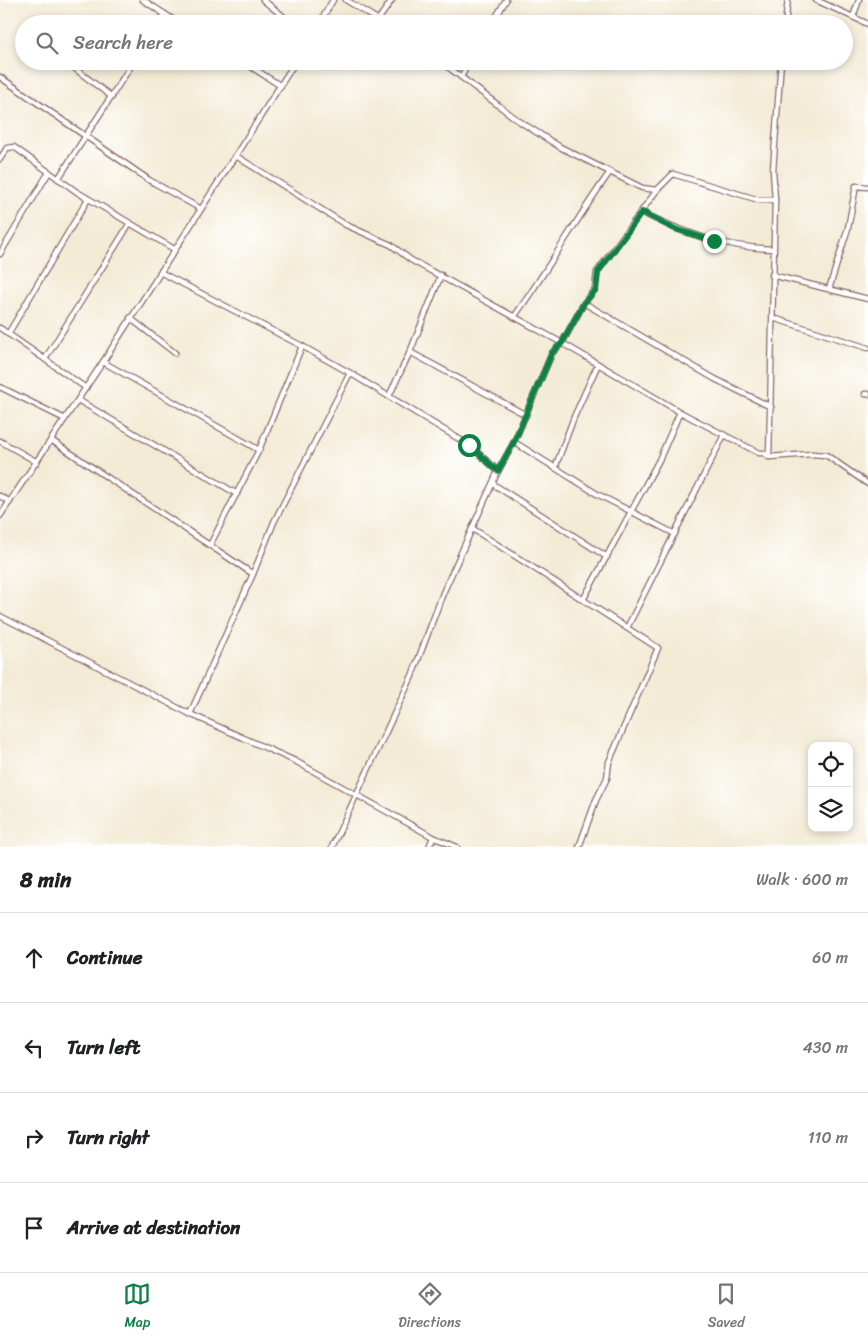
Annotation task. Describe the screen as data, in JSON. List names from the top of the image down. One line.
{"page":{"search":"Search here","heading":["8 min","Walk · 600 m"],"list":[["Continue","60 m"],["Turn left","430 m"],["Turn right","110 m"],"Arrive at destination"],"nav":["Map","Directions","Saved"]}}
